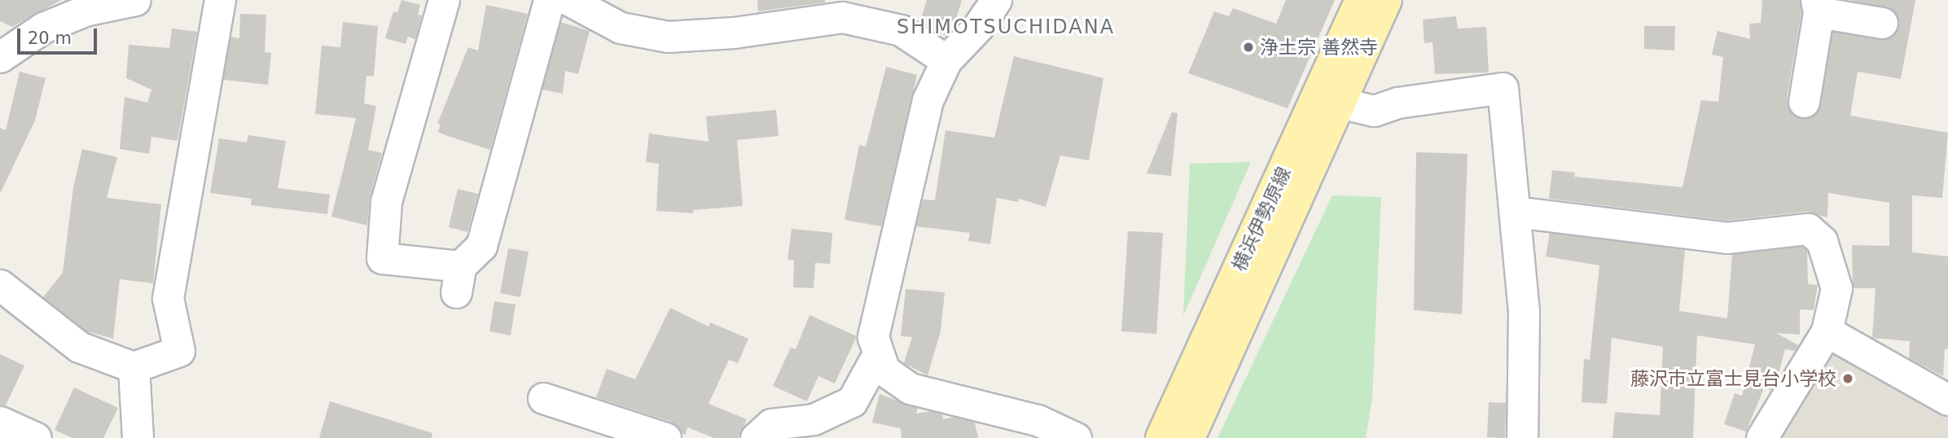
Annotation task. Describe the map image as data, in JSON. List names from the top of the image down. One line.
{"streets":{"main road":["横浜伊勢原線"]},"districts":["SHIMOTSUCHIDANA"],"places":["浄土宗 善然寺","藤沢市立富士見台小学校"],"scale_bar":"20 m"}
